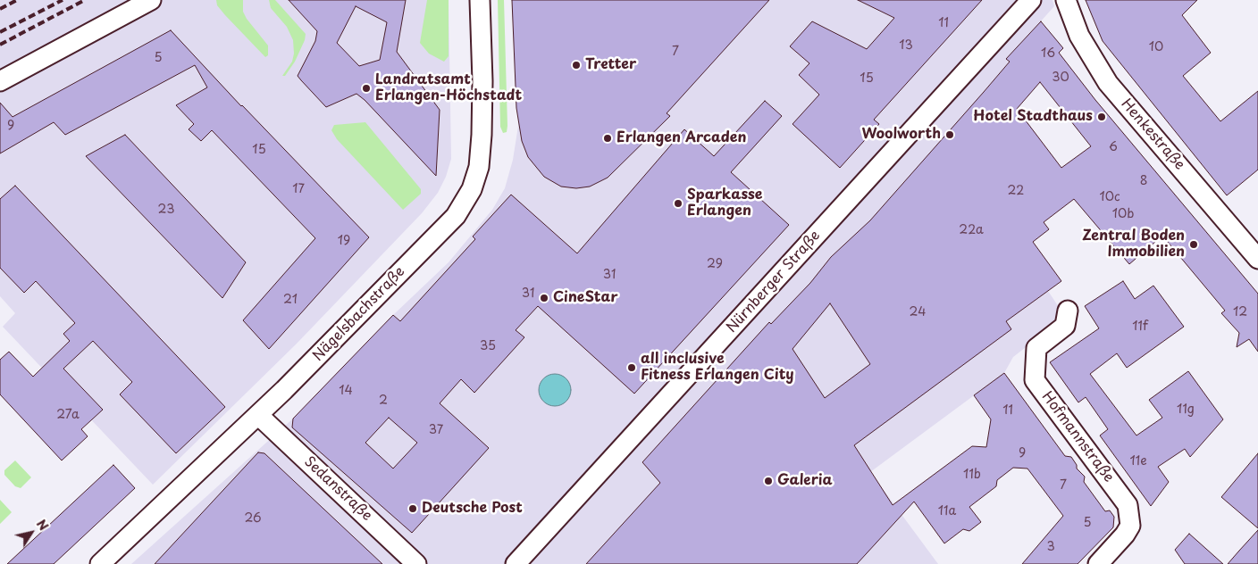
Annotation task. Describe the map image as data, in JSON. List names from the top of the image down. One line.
{"streets":{"street":["Henkestraße","Nürnberger Straße","Nägelsbachstraße","Hofmannstraße","Sedanstraße"]},"crossings":[["Nägelsbachstraße","Sedanstraße"]],"places":["Tretter","Landratsamt Erlangen-Höchstadt","Hotel Stadthaus","Woolworth","Erlangen Arcaden","Sparkasse Erlangen","Zentral Boden Immobilien","CineStar","all inclusive Fitness Erlangen City","Galeria","Deutsche Post"],"house_numbers":["11","13","10","7","16","5","30","15","9","6","15","8","17","22","10c","23","10b","22a","19","29","31","31","21","24","12","11f","35","14","2","11g","11","27a","37","9","11e","11b","7","11a","26","5","3"],"north":"top right"}
